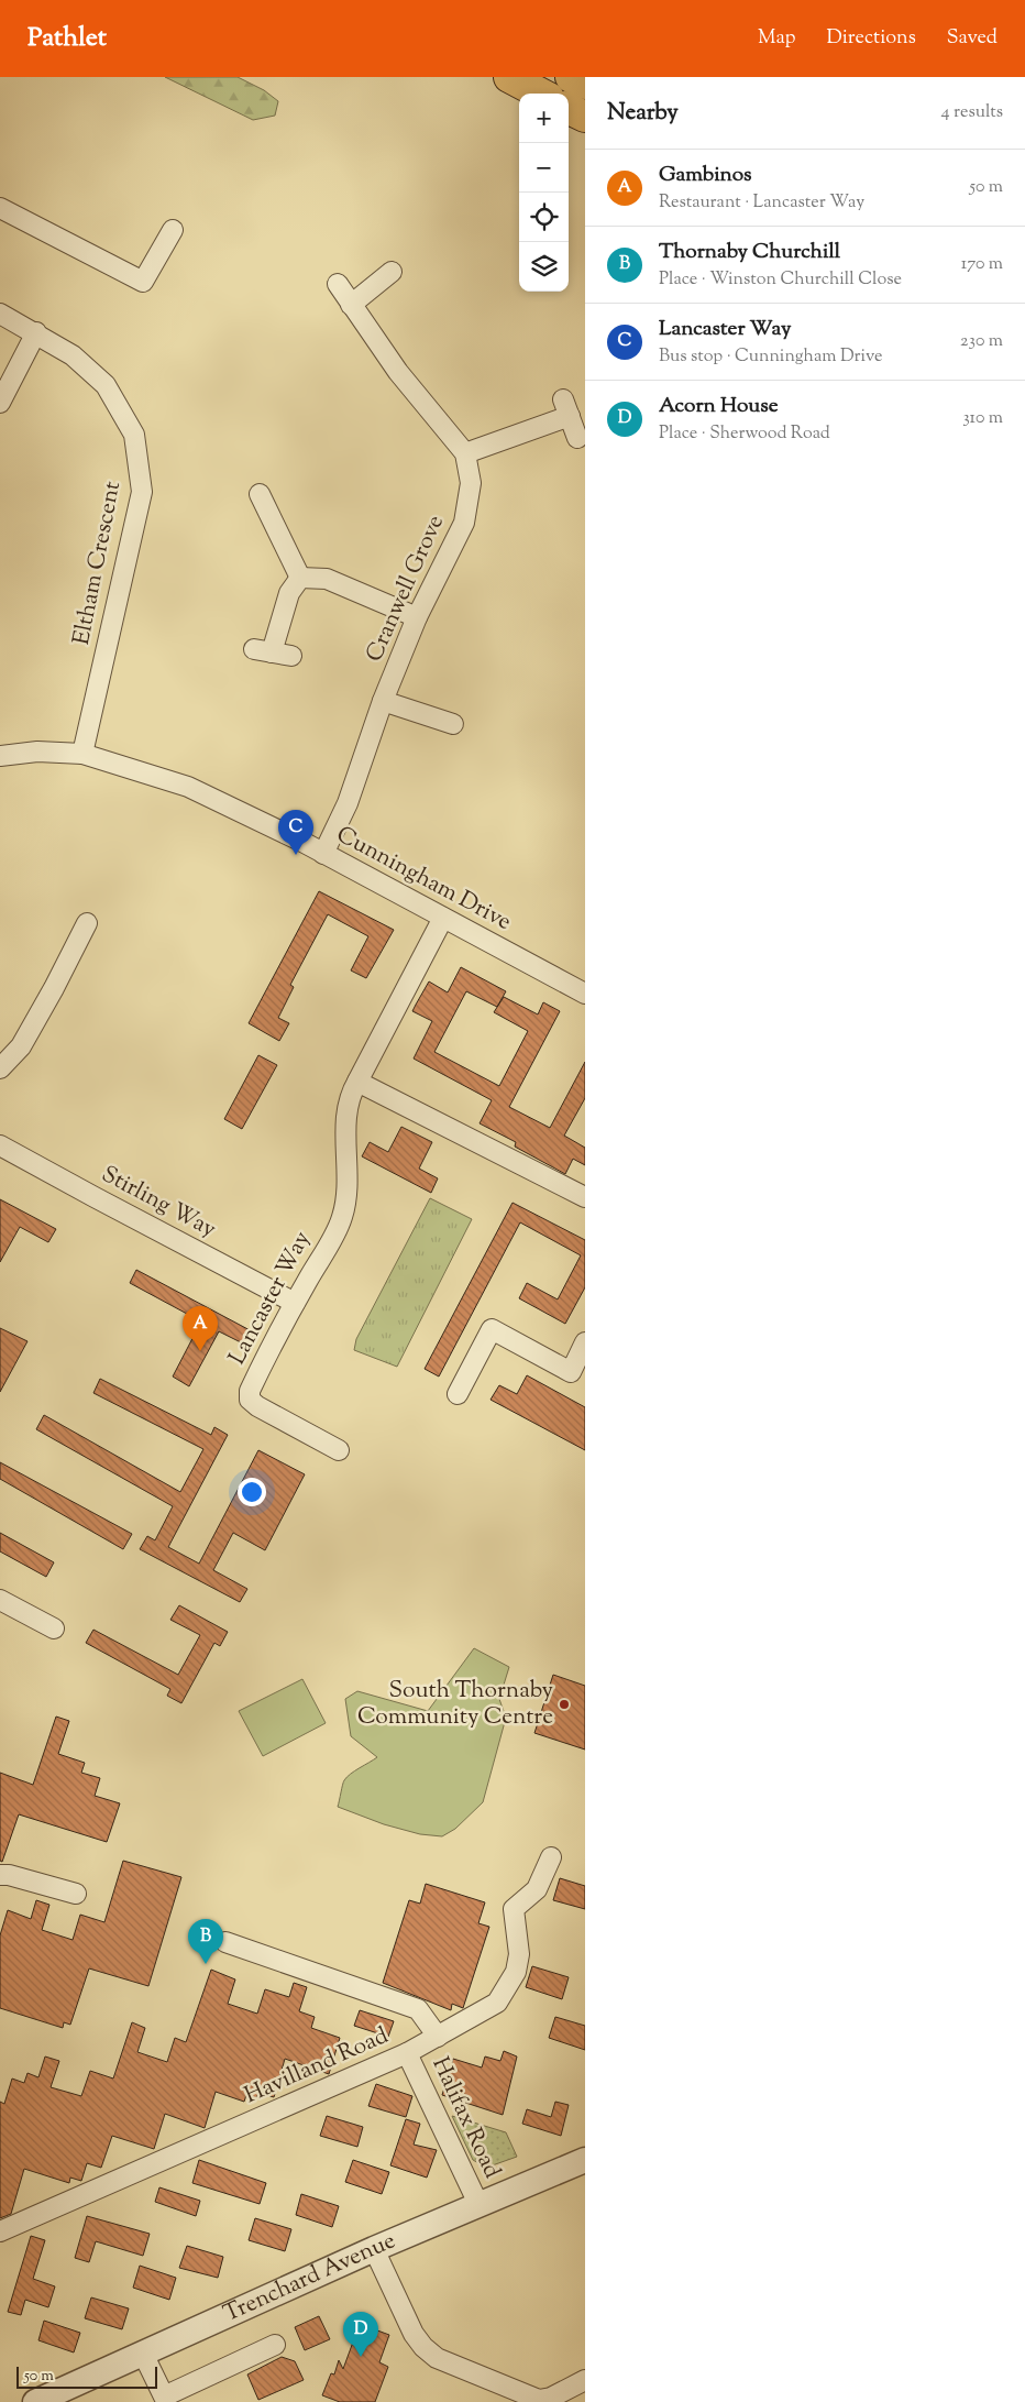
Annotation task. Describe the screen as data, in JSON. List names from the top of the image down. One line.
{"streets":{"street":["Eltham Crescent","Cranwell Grove","Cunningham Drive","Stirling Way","Lancaster Way","Havilland Road","Halifax Road","Trenchard Avenue"]},"crossings":[["Eltham Crescent","Cunningham Drive"],["Cranwell Grove","Cunningham Drive"],["Cunningham Drive","Lancaster Way"],["Stirling Way","Lancaster Way"],["Havilland Road","Halifax Road"],["Halifax Road","Trenchard Avenue"]],"places":["South Thornaby Community Centre"],"scale_bar":"50 m","page":{"header":"Pathlet","nav":["Map","Directions","Saved"],"heading":["Nearby","4 results"],"map_buttons":["+","−"],"list":[{"mark":"A","name":"Gambinos","note":"Restaurant · Lancaster Way","value":"50 m"},{"mark":"B","name":"Thornaby Churchill","note":"Place · Winston Churchill Close","value":"170 m"},{"mark":"C","name":"Lancaster Way","note":"Bus stop · Cunningham Drive","value":"230 m"},{"mark":"D","name":"Acorn House","note":"Place · Sherwood Road","value":"310 m"}],"pins":["C","A","B","D"],"scale":"50 m"}}
